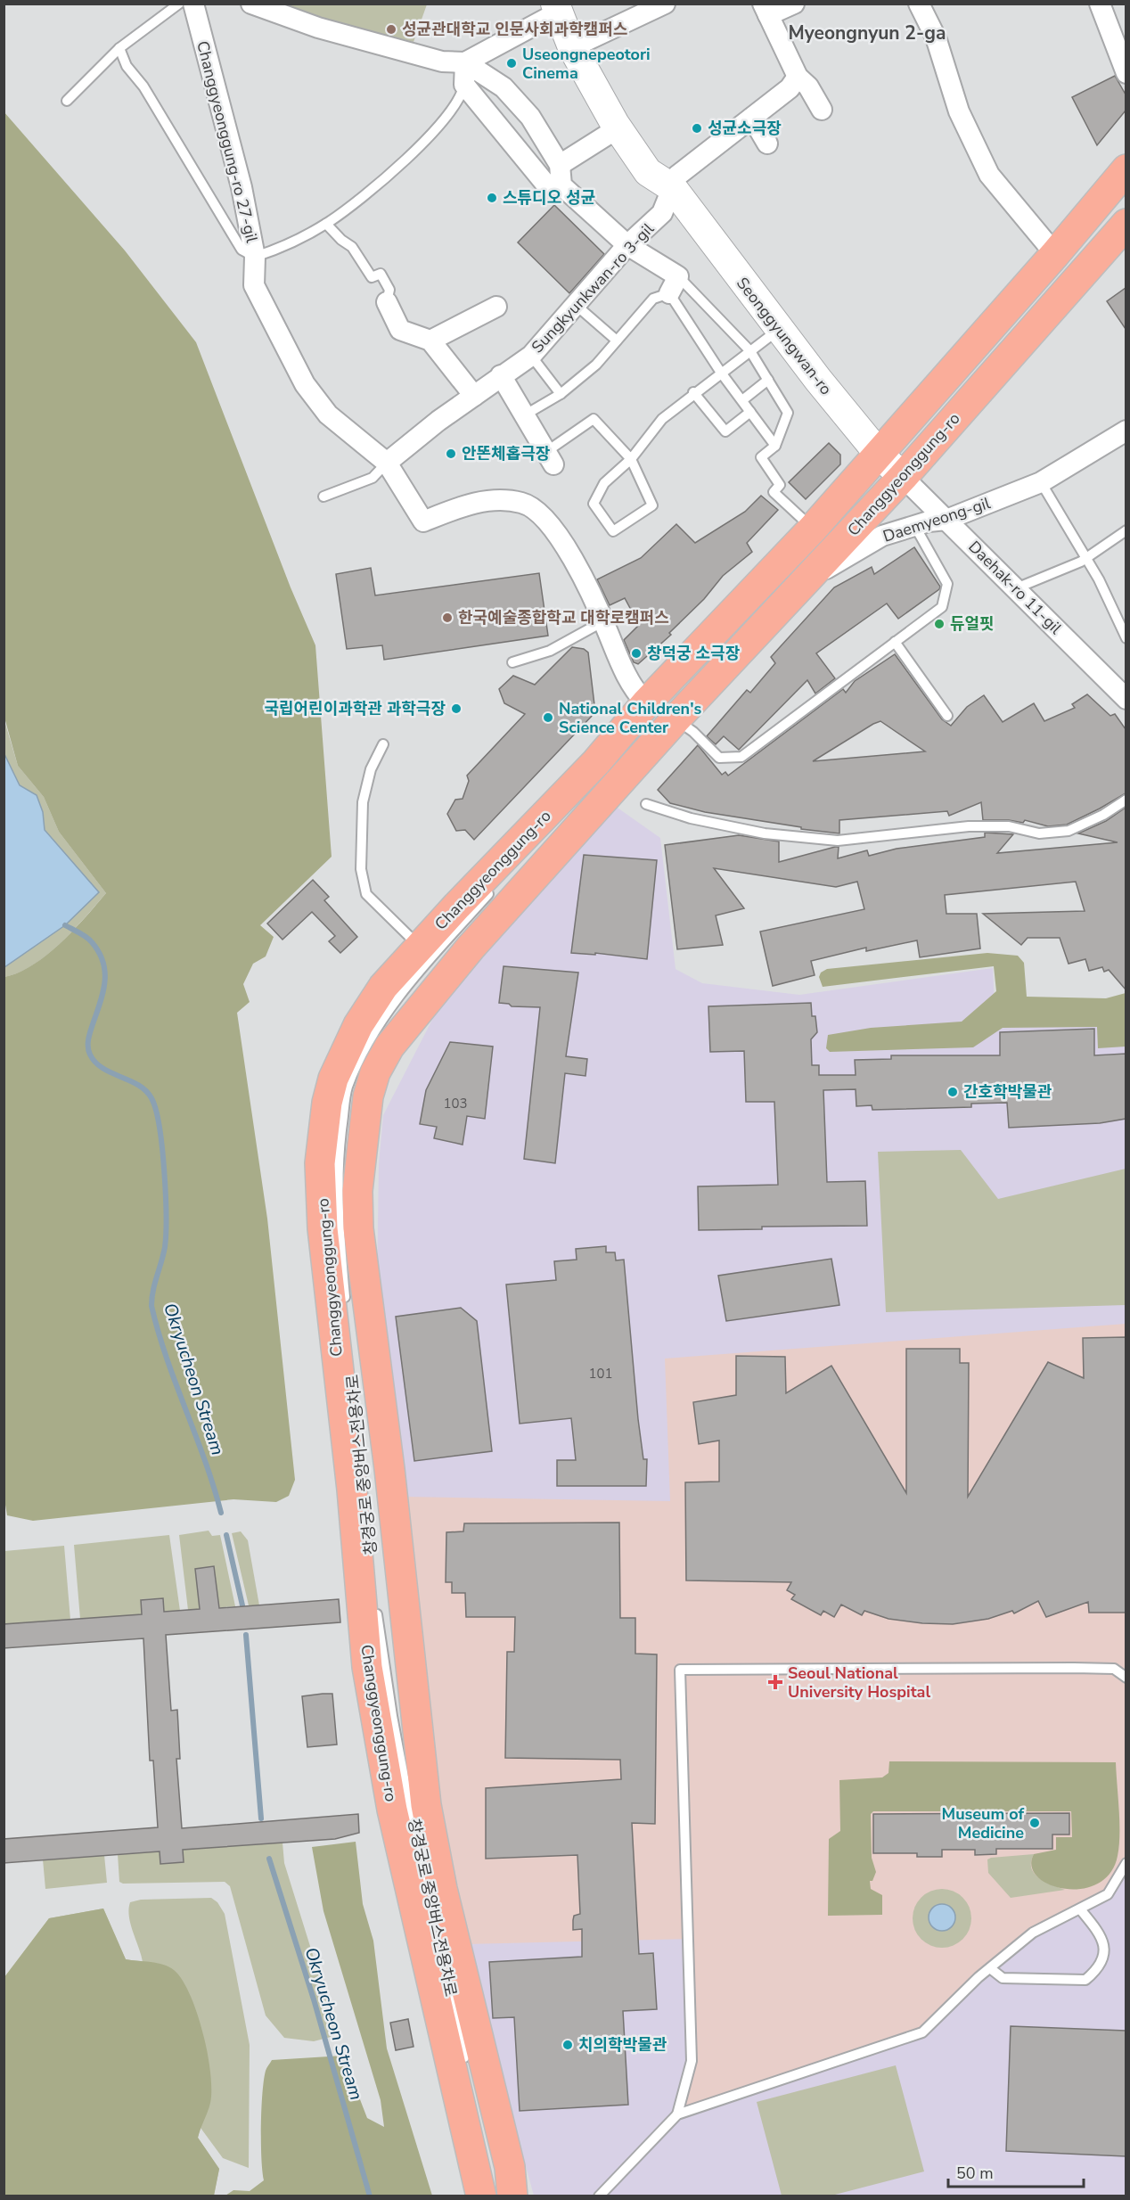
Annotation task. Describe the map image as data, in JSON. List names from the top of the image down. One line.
{"streets":{"main road":["Changgyeonggung-ro"],"street":["Changgyeonggung-ro 27-gil","Sungkyunkwan-ro 3-gil","Seonggyungwan-ro","Daemyeong-gil","Daehak-ro 11-gil"],"lane":["창경궁로 중앙버스전용차로"]},"crossings":[["Changgyeonggung-ro 27-gil","Sungkyunkwan-ro 3-gil"],["Changgyeonggung-ro 27-gil","Changgyeonggung-ro"],["Sungkyunkwan-ro 3-gil","Seonggyungwan-ro"],["Seonggyungwan-ro","Changgyeonggung-ro"],["Seonggyungwan-ro","Daehak-ro 11-gil"],["Changgyeonggung-ro","Daemyeong-gil"],["Changgyeonggung-ro","Daehak-ro 11-gil"],["Daemyeong-gil","Daehak-ro 11-gil"]],"districts":["Myeongnyun 2-ga"],"water":["Okryucheon Stream"],"places":{"other":["성균관대학교 인문사회과학캠퍼스","Useongnepeotori Cinema","성균소극장","스튜디오 성균","안똔체홉극장","한국예술종합학교 대학로캠퍼스","듀얼핏","창덕궁 소극장","국립어린이과학관 과학극장","National Children's Science Center","간호학박물관","Museum of Medicine","치의학박물관"],"health":["Seoul National University Hospital"]},"house_numbers":["103","101"],"scale_bar":"50 m"}
